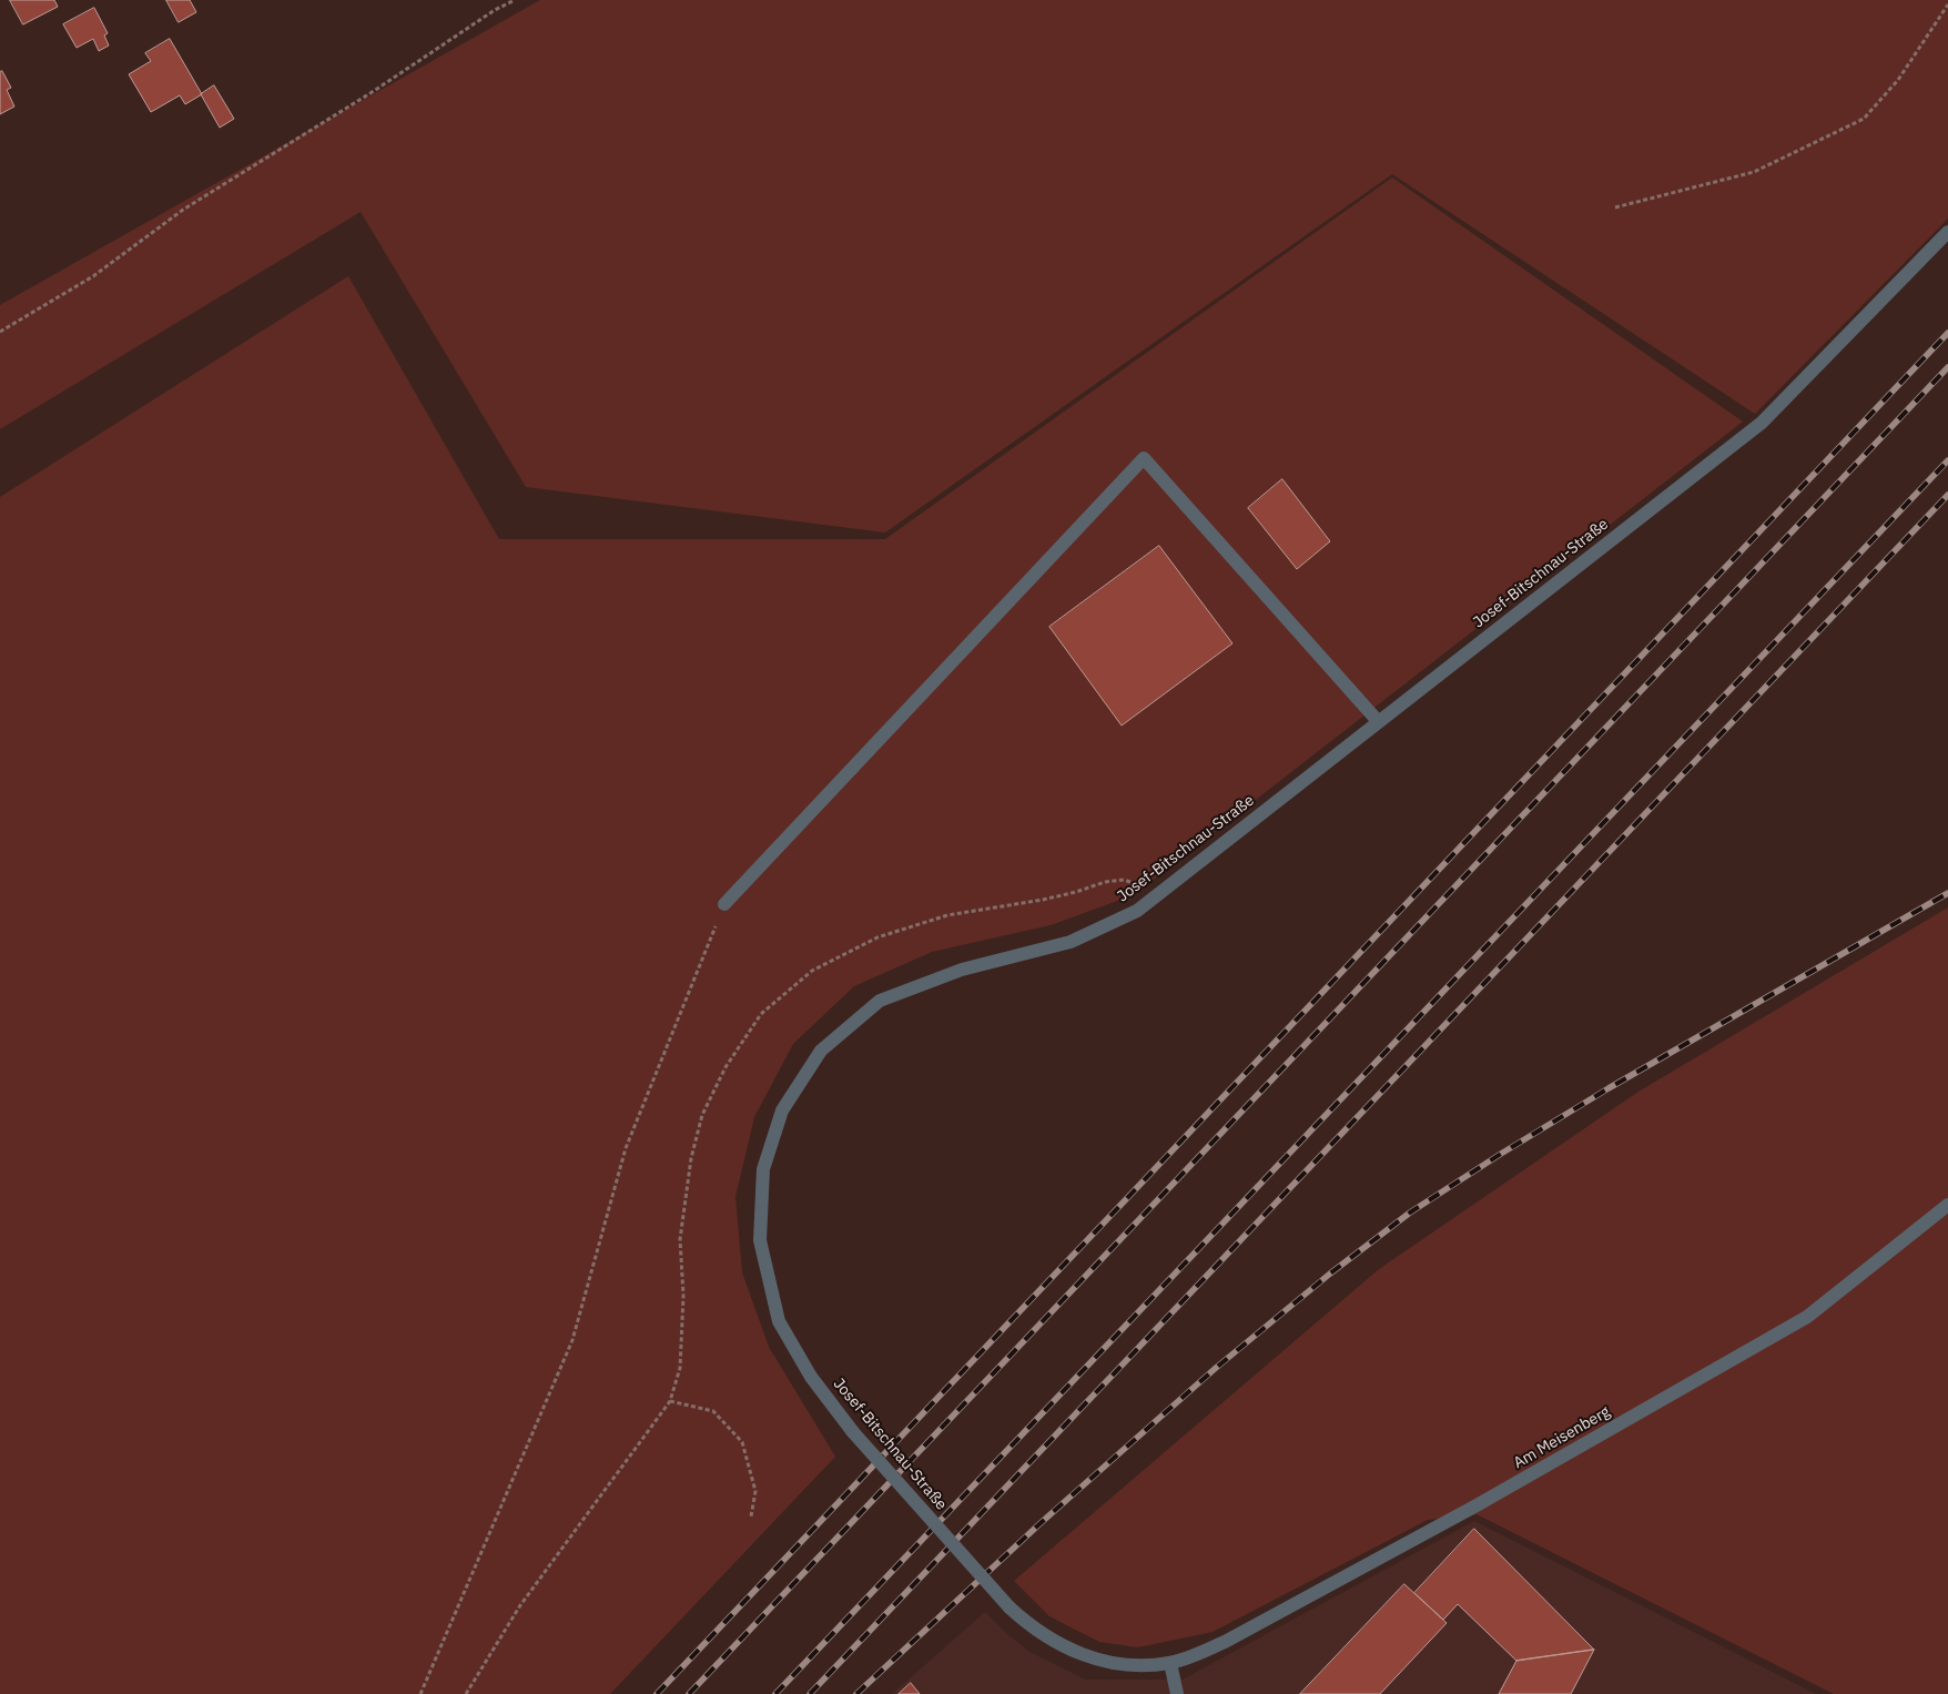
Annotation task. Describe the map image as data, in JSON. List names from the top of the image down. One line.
{"streets":{"street":["Josef-Bitschnau-Straße","Am Meisenberg"]},"crossings":[["Josef-Bitschnau-Straße","Am Meisenberg"]]}
